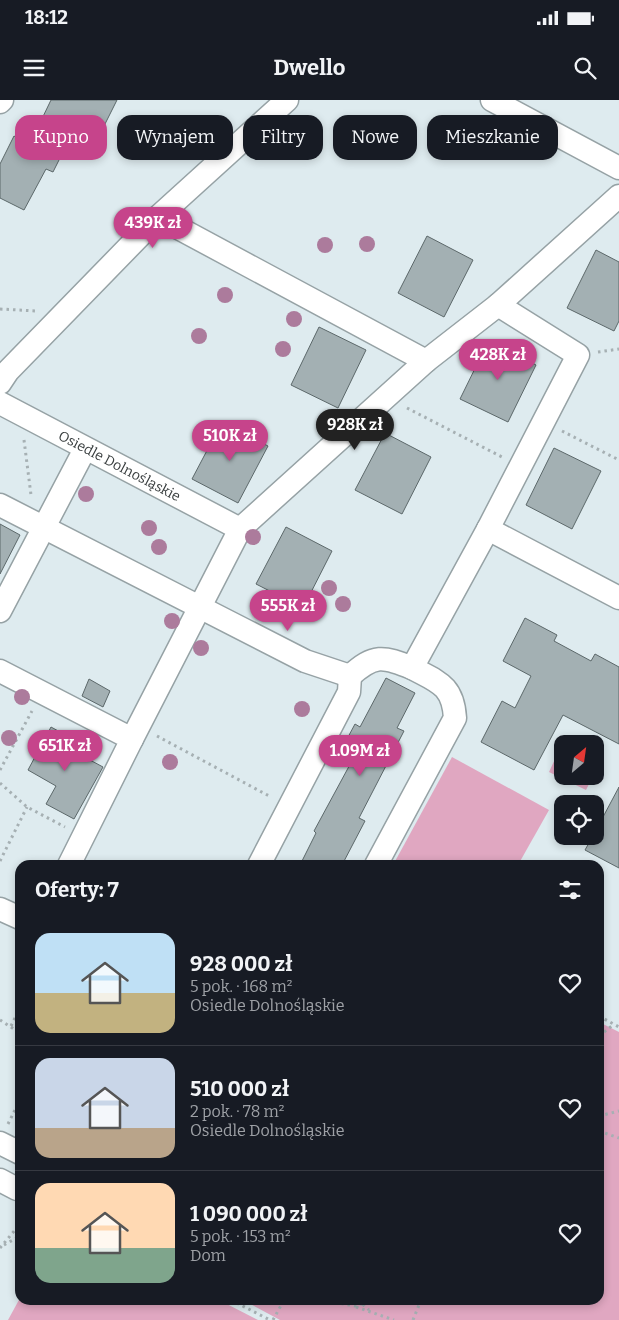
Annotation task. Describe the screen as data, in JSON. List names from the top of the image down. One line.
{"streets":{"street":["Osiedle Dolnośląskie"]},"north":"top right","page":{"status":"18:12","header":"Dwello","chip":["Kupno","Wynajem","Filtry","Nowe","Mieszkanie"],"price":["439K zł","428K zł","928K zł","510K zł","555K zł","651K zł","1.09M zł"],"heading":"Oferty: 7","list":[{"name":"928 000 zł","note":"5 pok. · 168 m² · Osiedle Dolnośląskie"},{"name":"510 000 zł","note":"2 pok. · 78 m² · Osiedle Dolnośląskie"},{"name":"1 090 000 zł","note":"5 pok. · 153 m² · Dom"}]}}
